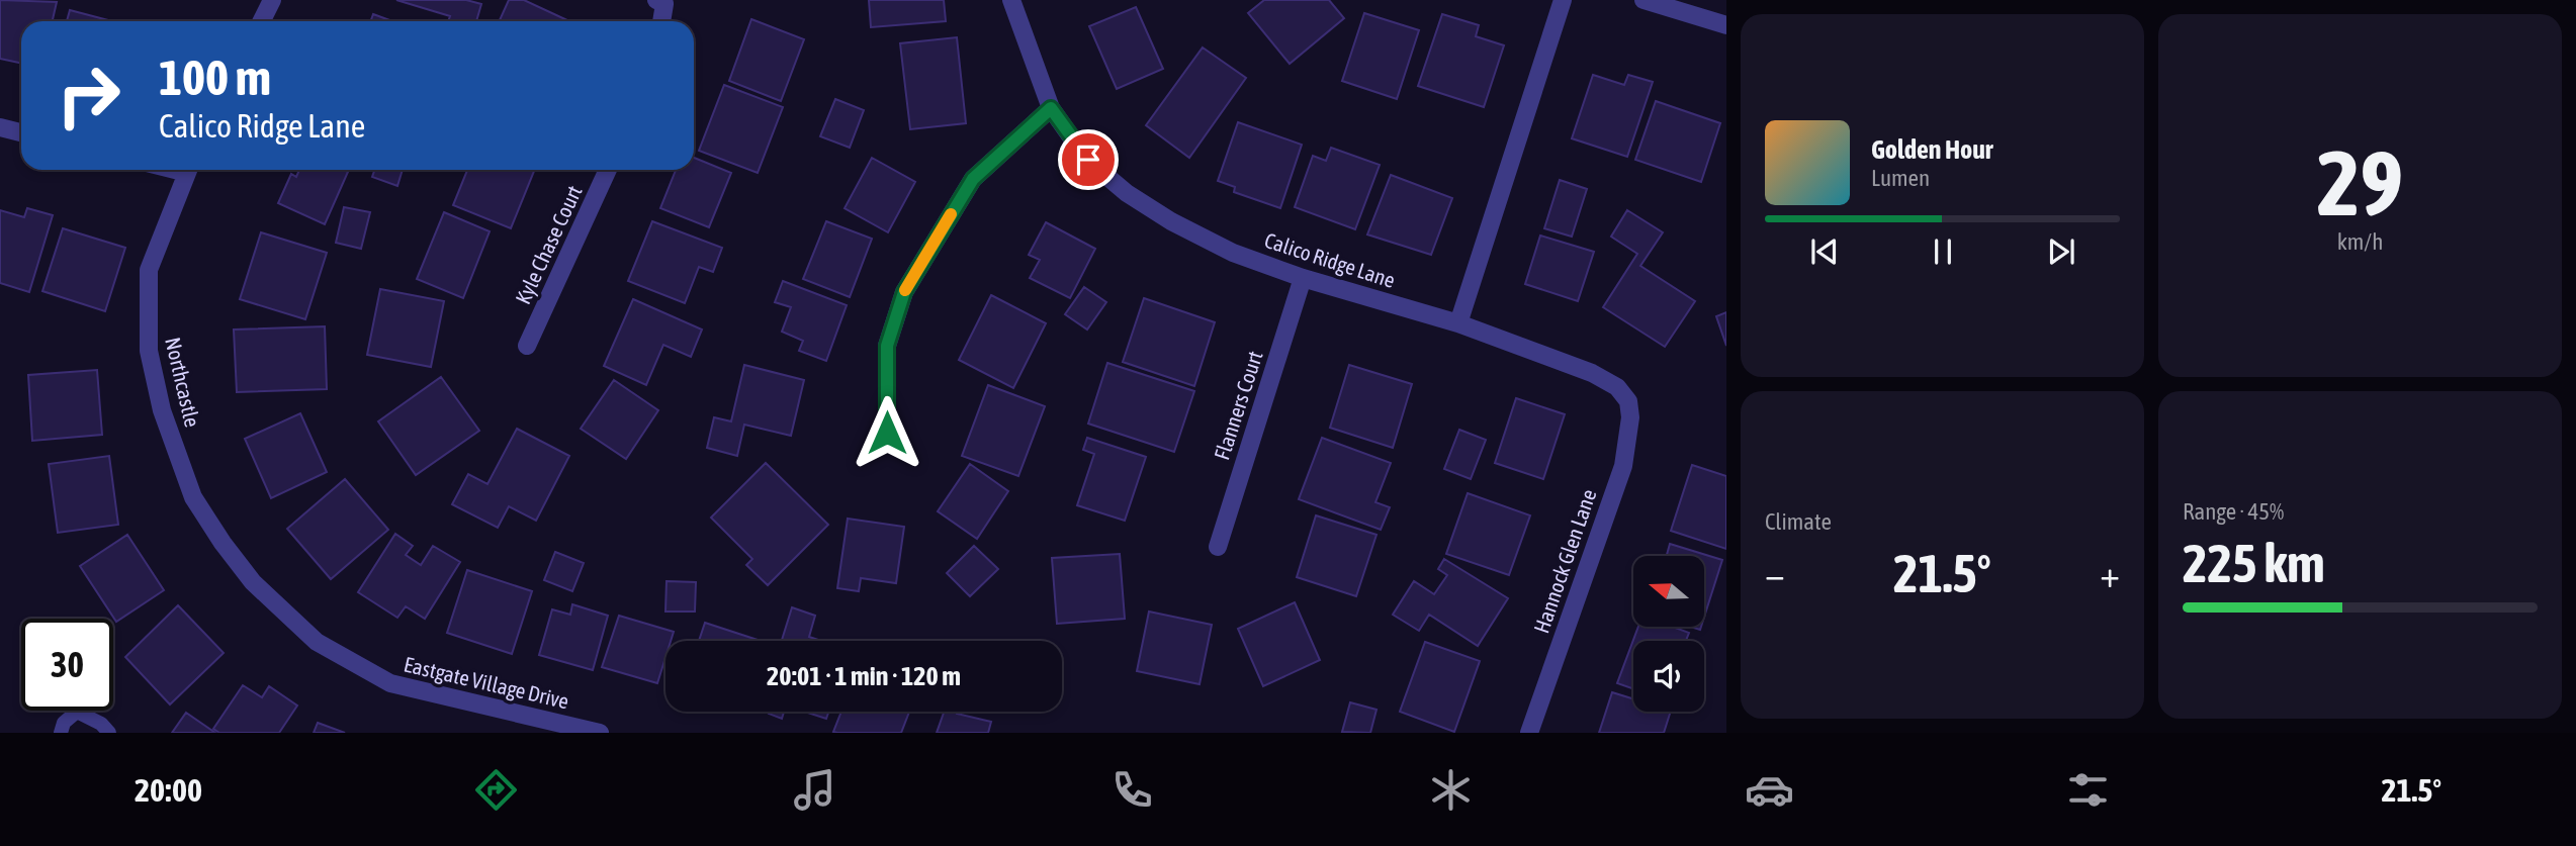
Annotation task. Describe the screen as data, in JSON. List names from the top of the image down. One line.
{"streets":{"street":["Kyle Chase Court","Calico Ridge Lane","Northcastle","Flanners Court","Hannock Glen Lane","Eastgate Village Drive"]},"crossings":[["Calico Ridge Lane","Flanners Court"],["Calico Ridge Lane","Hannock Glen Lane"],["Northcastle","Eastgate Village Drive"]],"north":"left","page":{"tile":[["29","km/h"],"Climate",["Range · 45%","225 km"]],"turn":["100 m","Calico Ridge Lane"],"song":["Golden Hour","Lumen"],"heat":["−","21.5°","+"],"limit":"30","trip":"20:01 · 1 min · 120 m","tabs":["20:00","21.5°"]}}
